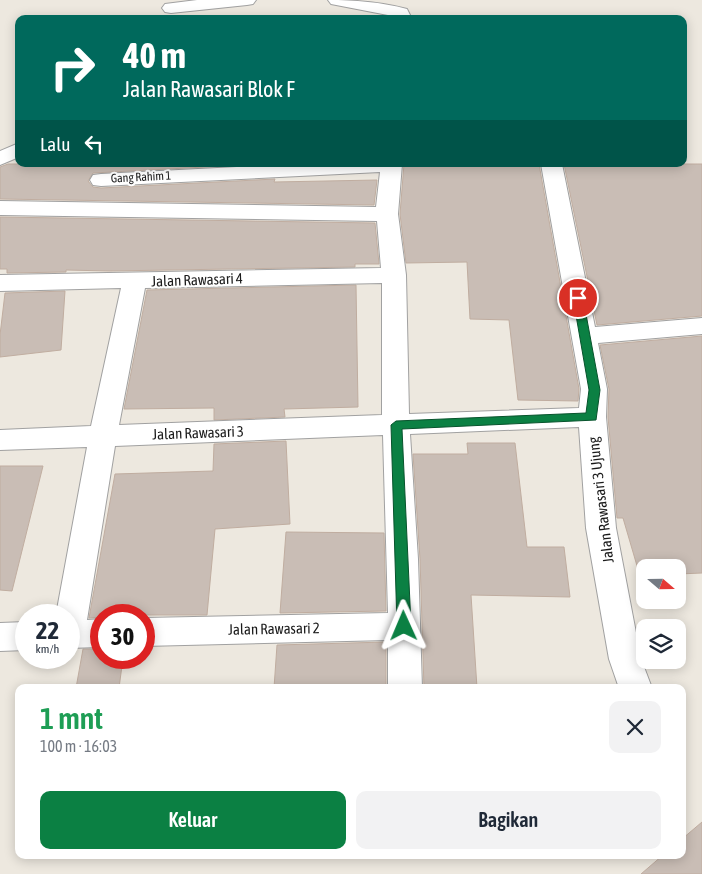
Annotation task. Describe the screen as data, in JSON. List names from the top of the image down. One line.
{"streets":{"street":["Gang Rahim 1","Jalan Rawasari 4","Jalan Rawasari 3","Jalan Rawasari 3 Ujung","Jalan Rawasari 2"]},"crossings":[["Jalan Rawasari 3","Jalan Rawasari 3 Ujung"]],"north":"right","page":{"turn":["40 m","Jalan Rawasari Blok F"],"then":"Lalu","speed":"22 km/h","limit":"30","heading":["1 mnt","100 m · 16:03"],"buttons":["Keluar","Bagikan"]}}
